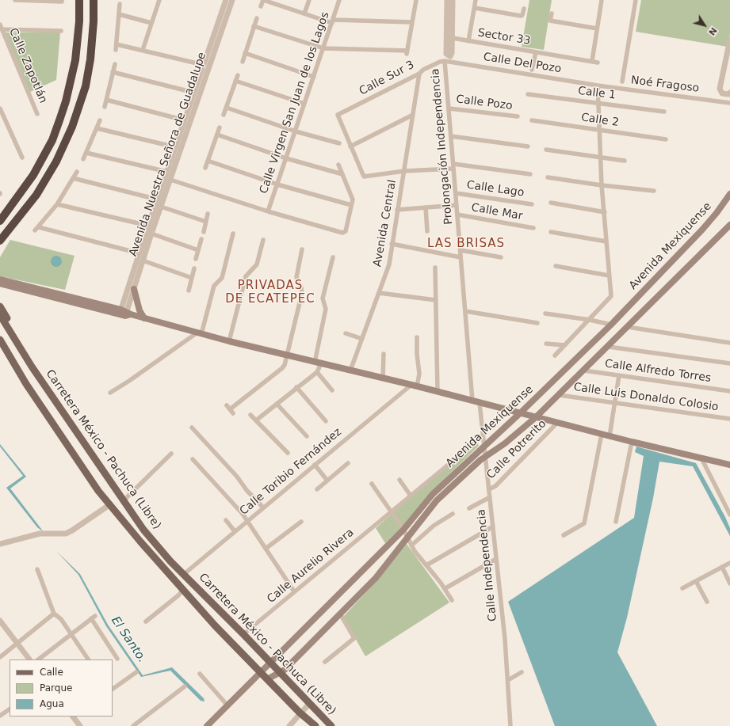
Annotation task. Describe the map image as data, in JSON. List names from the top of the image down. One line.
{"streets":{"main road":["Avenida Mexiquense","Carretera México - Pachuca (Libre)"],"street":["Sector 33","Calle Del Pozo","Calle Zapotlán","Calle Sur 3","Noé Fragoso","Calle 1","Calle Virgen San Juan de los Lagos","Calle Pozo","Calle 2","Prolongación Independencia","Avenida Nuestra Señora de Guadalupe","Calle Lago","Calle Mar","Avenida Central","Calle Alfredo Torres","Calle Luis Donaldo Colosio","Calle Potrerito","Calle Toribio Fernández","Calle Independencia","Calle Aurelio Rivera"]},"crossings":[["Calle Del Pozo","Calle Sur 3"],["Calle Del Pozo","Noé Fragoso"],["Calle Del Pozo","Prolongación Independencia"],["Calle Sur 3","Prolongación Independencia"],["Calle Sur 3","Avenida Central"],["Calle Pozo","Prolongación Independencia"],["Prolongación Independencia","Calle Lago"],["Prolongación Independencia","Calle Mar"],["Avenida Mexiquense","Calle Alfredo Torres"],["Avenida Mexiquense","Calle Luis Donaldo Colosio"],["Avenida Mexiquense","Carretera México - Pachuca (Libre)"],["Avenida Mexiquense","Calle Independencia"],["Carretera México - Pachuca (Libre)","Calle Toribio Fernández"],["Carretera México - Pachuca (Libre)","Calle Aurelio Rivera"],["Calle Potrerito","Calle Independencia"],["Calle Independencia","Calle Aurelio Rivera"]],"districts":["LAS BRISAS","PRIVADAS DE ECATEPEC"],"water":["El Santo."],"legend":["Calle","Parque","Agua"],"north":"bottom right"}
